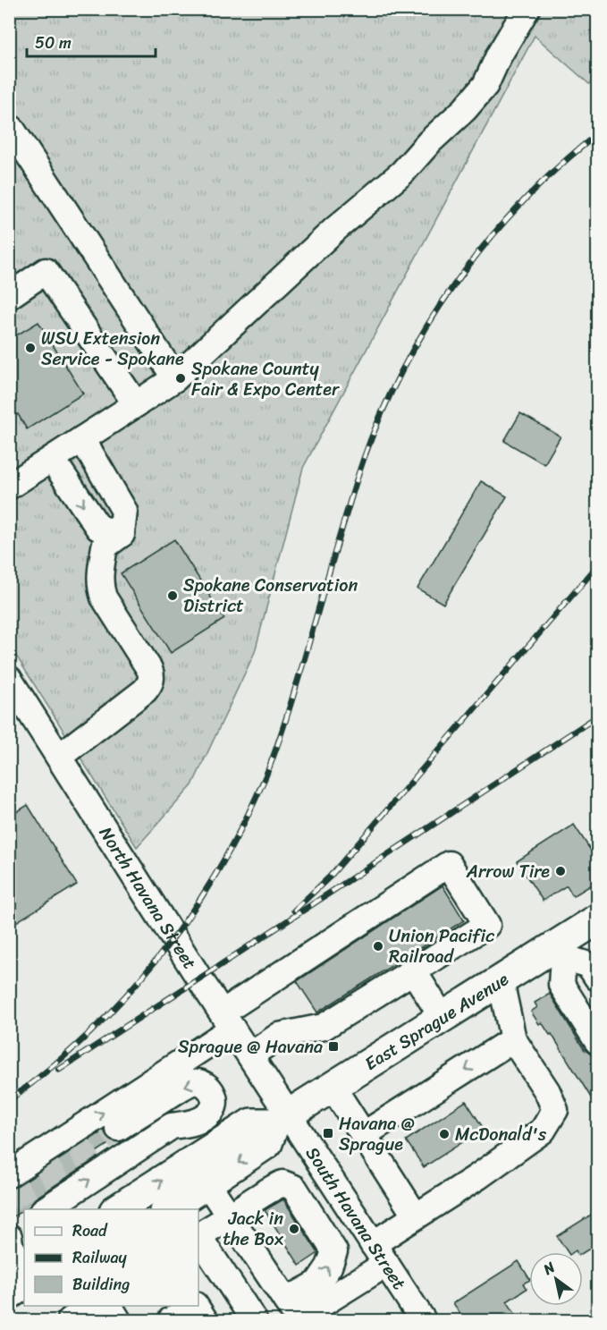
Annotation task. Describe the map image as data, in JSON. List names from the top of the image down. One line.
{"streets":{"main road":["East Sprague Avenue"],"street":["North Havana Street","South Havana Street"]},"crossings":[["North Havana Street","East Sprague Avenue"],["North Havana Street","South Havana Street"],["East Sprague Avenue","South Havana Street"]],"places":{"other":["WSU Extension Service - Spokane","Spokane County Fair & Expo Center","Spokane Conservation District","Arrow Tire","Union Pacific Railroad","McDonald's","Jack in the Box"],"transit":["Sprague @ Havana","Havana @ Sprague"]},"legend":["Road","Railway","Building"],"scale_bar":"50 m","north":"top left"}
